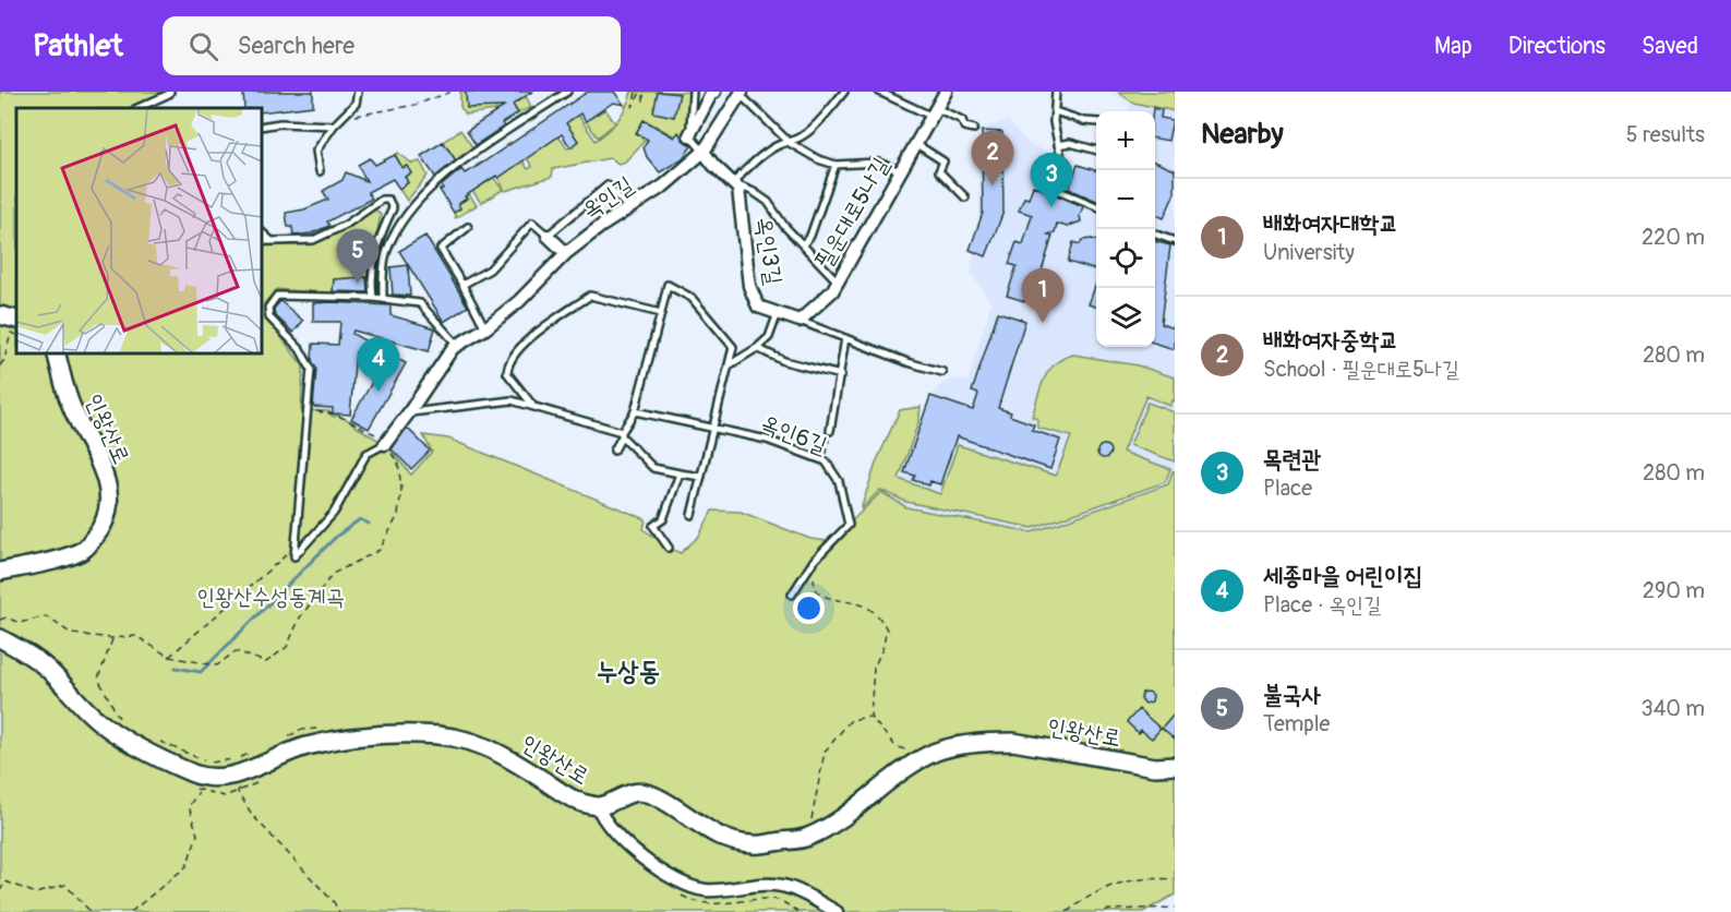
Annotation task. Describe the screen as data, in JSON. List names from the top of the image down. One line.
{"streets":{"street":["옥인길","필운대로5나길","옥인3길","인왕산로"],"lane":["옥인6길"]},"crossings":[["옥인길","옥인3길"],["필운대로5나길","옥인3길"]],"districts":["누상동"],"parks":["인왕산수성동계곡"],"page":{"header":"Pathlet","search":"Search here","nav":["Map","Directions","Saved"],"heading":["Nearby","5 results"],"map_buttons":["+","−"],"pins":["2","3","5","1","4"],"list":[{"mark":"1","name":"배화여자대학교","note":"University","value":"220 m"},{"mark":"2","name":"배화여자중학교","note":"School · 필운대로5나길","value":"280 m"},{"mark":"3","name":"목련관","note":"Place","value":"280 m"},{"mark":"4","name":"세종마을 어린이집","note":"Place · 옥인길","value":"290 m"},{"mark":"5","name":"불국사","note":"Temple","value":"340 m"}]}}
